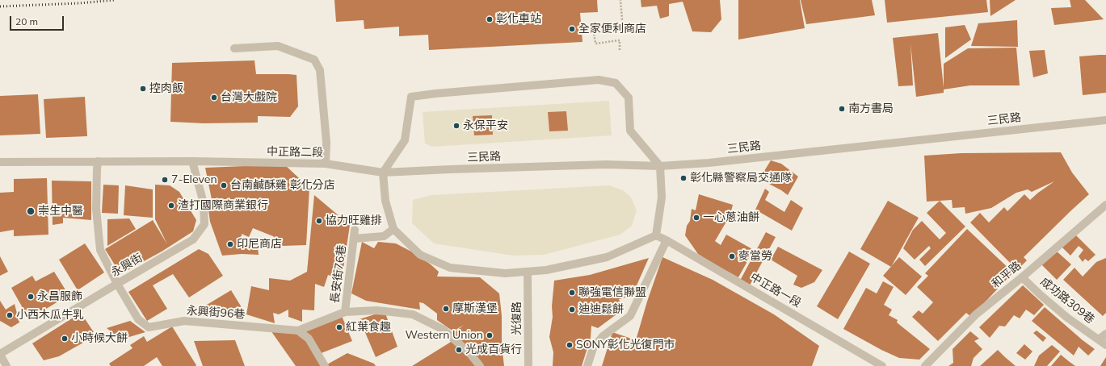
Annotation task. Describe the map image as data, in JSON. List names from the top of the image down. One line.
{"streets":{"street":["三民路","中正路二段","永興街","長安街76巷","和平路","中正路一段","成功路309巷","永興街96巷","光復路"]},"crossings":[["三民路","中正路二段"],["中正路二段","永興街"],["中正路二段","永興街96巷"],["永興街","永興街96巷"],["長安街76巷","永興街96巷"],["和平路","成功路309巷"]],"places":["彰化車站","全家便利商店","控肉飯","台灣大戲院","南方書局","永保平安","彰化縣警察局交通隊","7-Eleven","台南鹹酥雞 彰化分店","渣打國際商業銀行","崇生中醫","一心蔥油餅","協力旺雞排","印尼商店","麥當勞","聯強電信聯盟","永昌服飾","摩斯漢堡","迪迪鬆餅","小西木瓜牛乳","紅葉食趣","Western Union","小時候大餅","SONY彰化光復門市","光成百貨行"],"scale_bar":"20 m"}
